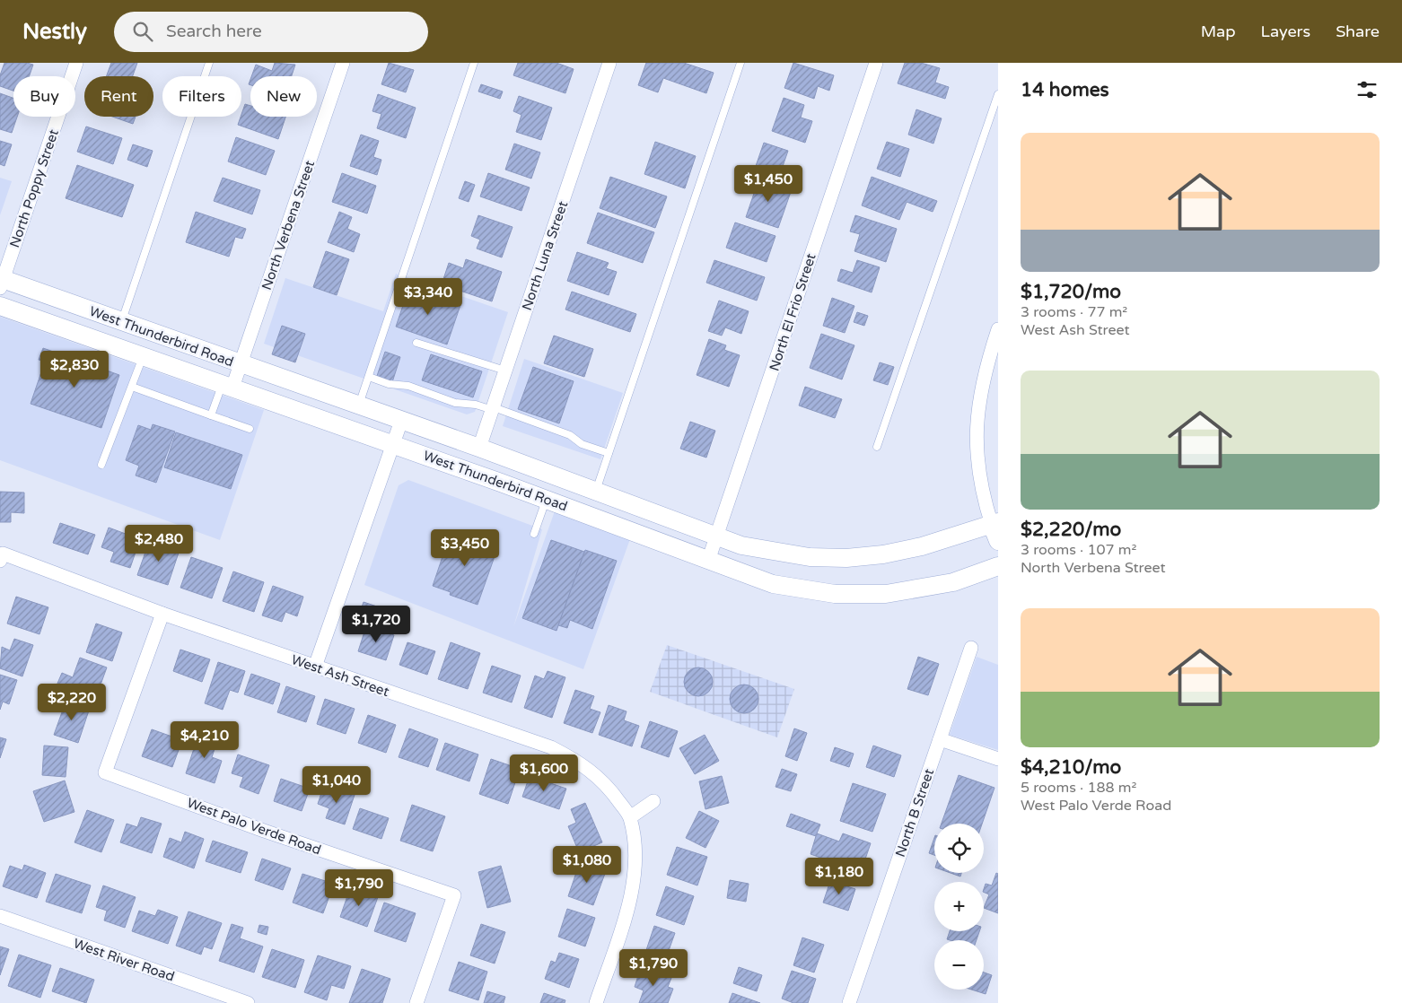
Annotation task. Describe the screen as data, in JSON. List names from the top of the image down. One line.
{"streets":{"main road":["West Thunderbird Road"],"street":["North Poppy Street","North Verbena Street","North Luna Street","North El Frio Street","West Ash Street","North B Street","West Palo Verde Road","West River Road"]},"crossings":[["North Poppy Street","West Thunderbird Road"],["North Verbena Street","West Thunderbird Road"],["North Luna Street","West Thunderbird Road"],["North El Frio Street","West Thunderbird Road"],["West Ash Street","West Palo Verde Road"]],"page":{"header":"Nestly","search":"Search here","nav":["Map","Layers","Share"],"heading":"14 homes","chip":["Buy","Rent","Filters","New"],"list":[{"name":"$1,720/mo","note":"3 rooms · 77 m² · West Ash Street"},{"name":"$2,220/mo","note":"3 rooms · 107 m² · North Verbena Street"},{"name":"$4,210/mo","note":"5 rooms · 188 m² · West Palo Verde Road"}],"price":["$1,450","$3,340","$2,830","$2,480","$3,450","$1,720","$2,220","$4,210","$1,600","$1,040","$1,080","$1,180","$1,790","$1,790"],"map_buttons":["+","−"]}}
